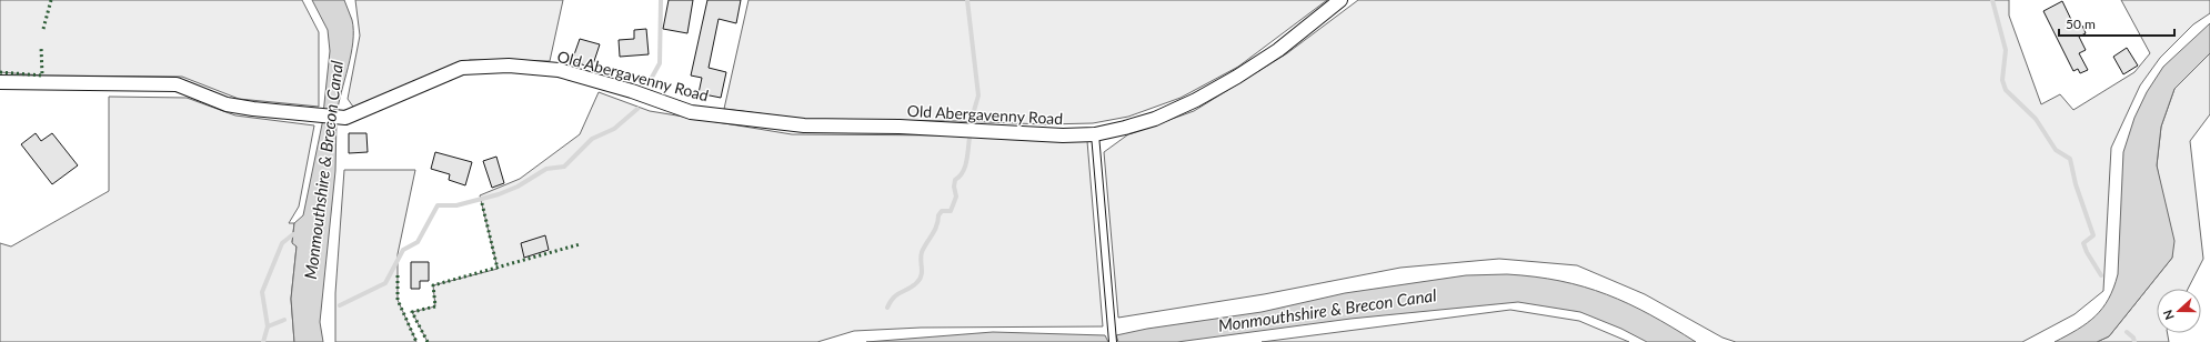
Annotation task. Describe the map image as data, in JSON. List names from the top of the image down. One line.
{"streets":{"street":["Old Abergavenny Road"]},"water":["Monmouthshire & Brecon Canal"],"scale_bar":"50 m","north":"left"}
